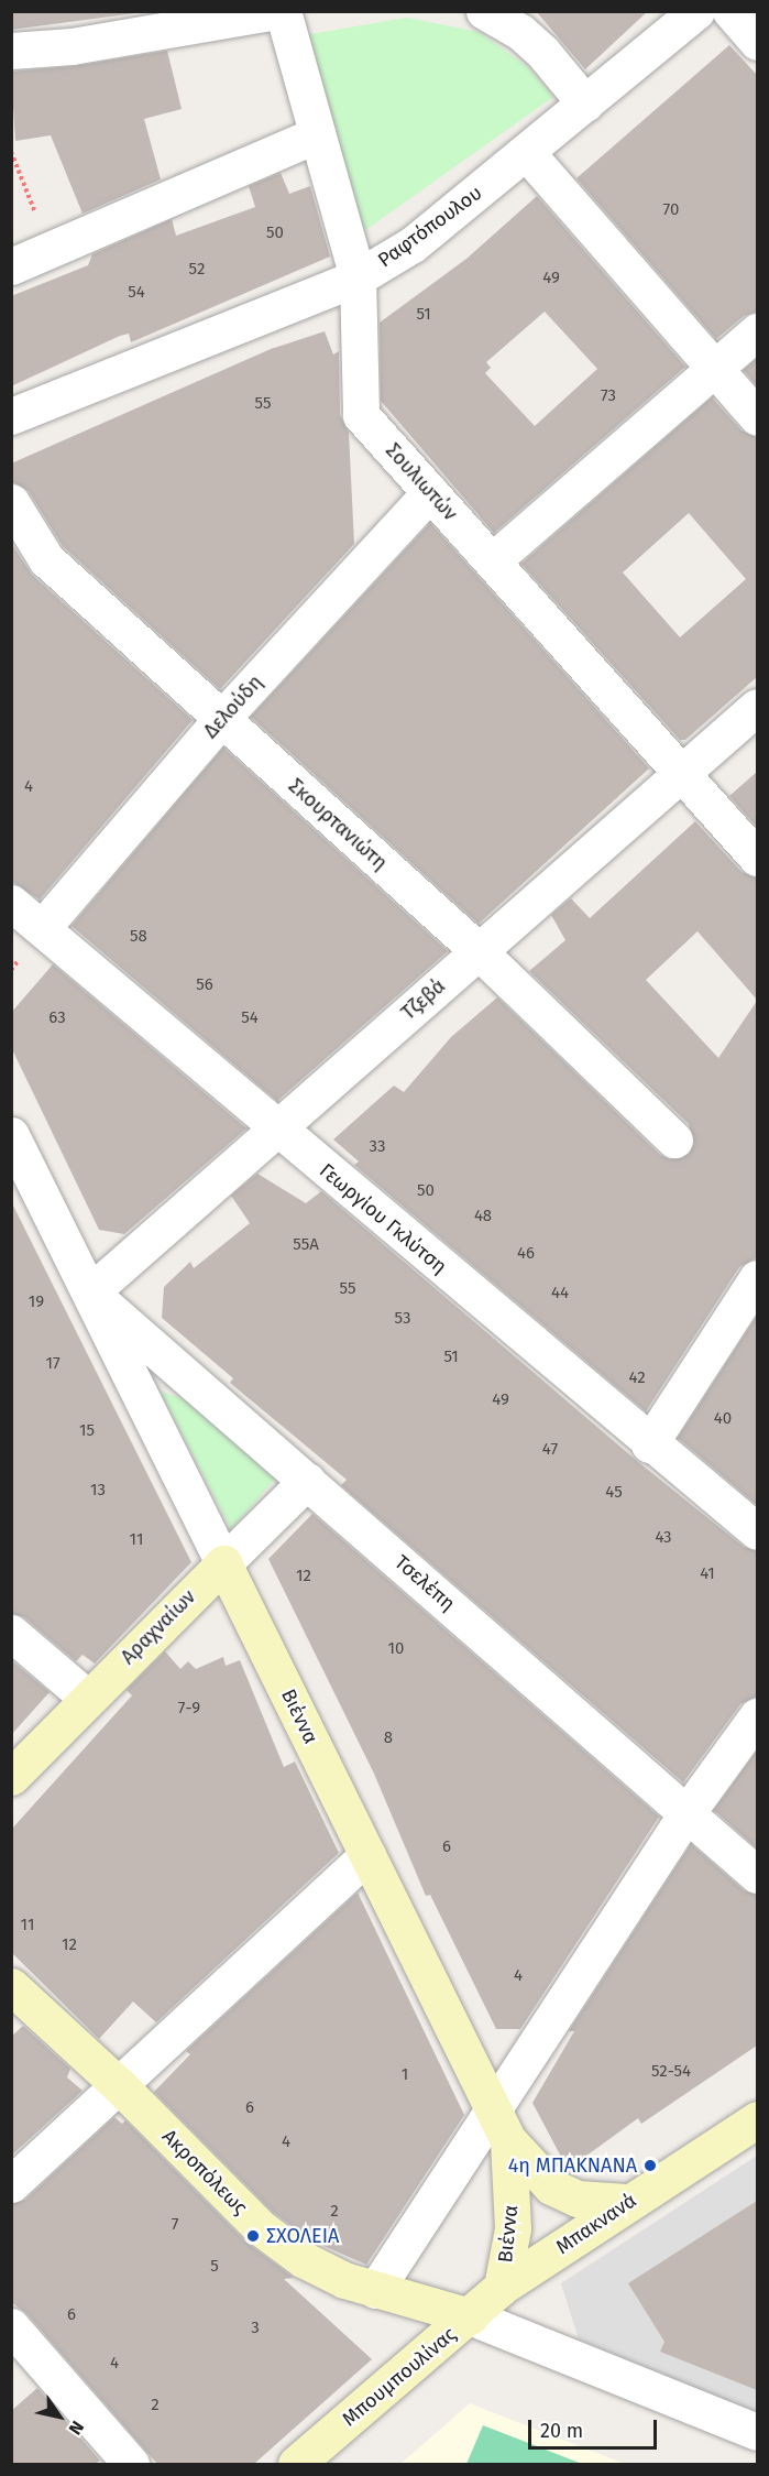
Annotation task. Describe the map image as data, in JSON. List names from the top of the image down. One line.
{"streets":{"street":["Ραφτόπουλου","Σουλιωτών","Δελούδη","Σκουρτανιώτη","Τζεβά","Γεωργίου Γκλύτση","Τσελέπη","Αραχναίων","Βιέννα","Ακροπόλεως","Μπακνανά","Μπουμπουλίνας"]},"crossings":[["Ραφτόπουλου","Σουλιωτών"],["Σουλιωτών","Δελούδη"],["Σουλιωτών","Τζεβά"],["Δελούδη","Σκουρτανιώτη"],["Δελούδη","Γεωργίου Γκλύτση"],["Σκουρτανιώτη","Τζεβά"],["Τζεβά","Γεωργίου Γκλύτση"],["Τζεβά","Τσελέπη"],["Τζεβά","Βιέννα"],["Τσελέπη","Αραχναίων"],["Τσελέπη","Βιέννα"],["Αραχναίων","Βιέννα"],["Βιέννα","Μπακνανά"],["Βιέννα","Μπουμπουλίνας"],["Ακροπόλεως","Μπουμπουλίνας"],["Μπακνανά","Μπουμπουλίνας"]],"places":["4η ΜΠΑΚΝΑΝΑ","ΣΧΟΛΕΙΑ"],"house_numbers":["70","50","52","49","54","51","73","55","4","58","56","63","54","33","50","48","55Α","46","55","44","19","53","51","17","42","49","40","15","47","13","45","43","11","41","12","10","7-9","8","6","11","12","4","52-54","1","6","4","2","7","5","6","3","4","2"],"scale_bar":"20 m","north":"bottom right"}
